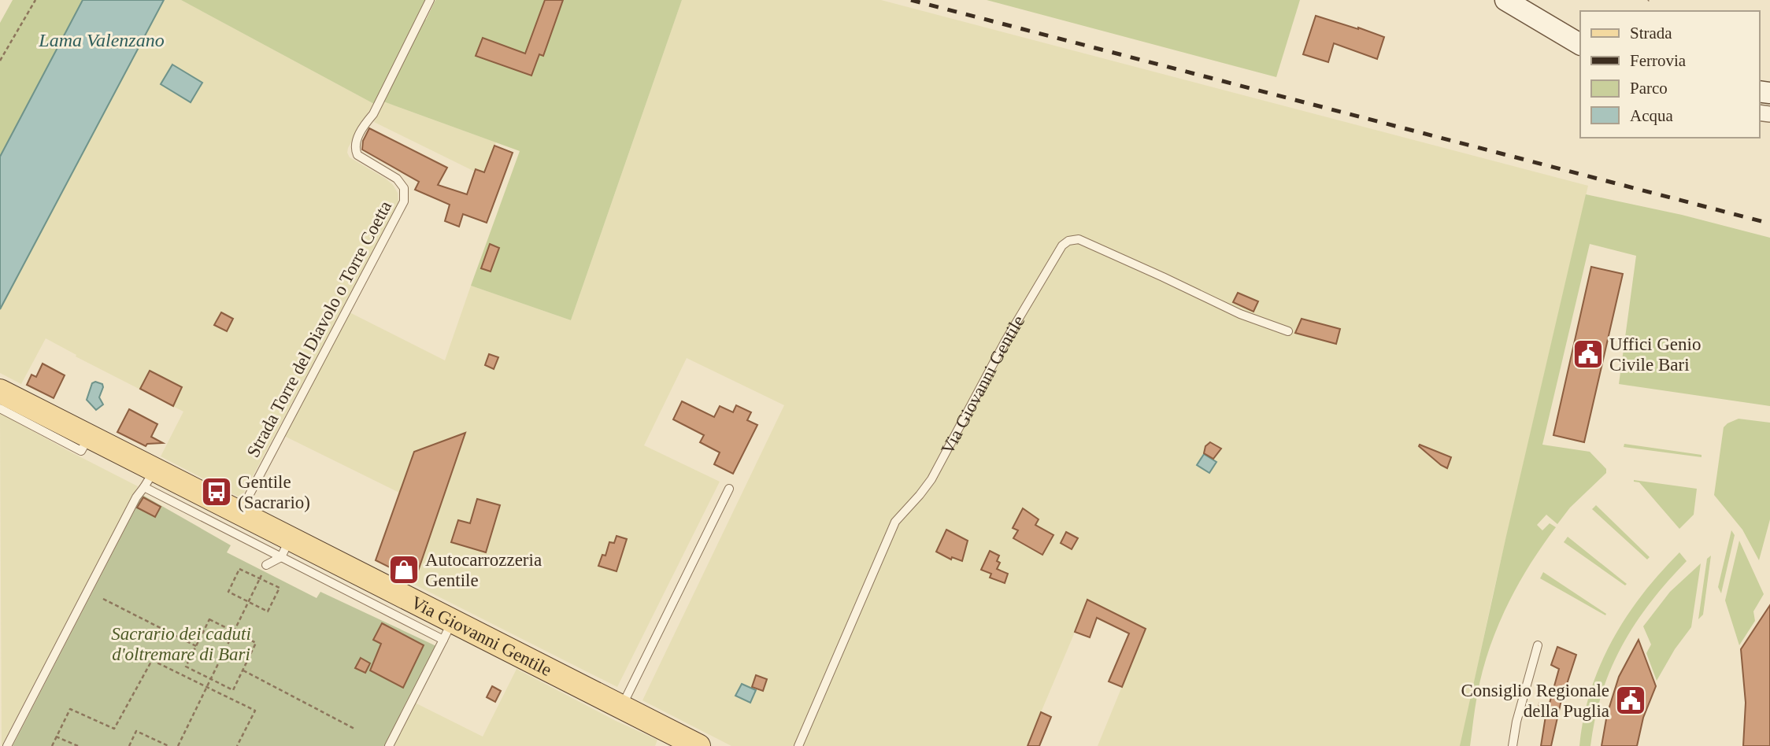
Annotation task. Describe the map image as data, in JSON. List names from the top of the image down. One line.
{"streets":{"main road":["Via Giovanni Gentile"],"lane":["Strada Torre del Diavolo o Torre Coetta"]},"crossings":[["Strada Torre del Diavolo o Torre Coetta","Via Giovanni Gentile"]],"water":["Lama Valenzano"],"parks":["Sacrario dei caduti d'oltremare di Bari"],"places":{"public building":["Uffici Genio Civile Bari","Consiglio Regionale della Puglia"],"bus stop":["Gentile (Sacrario)"],"shop":["Autocarrozzeria Gentile"]},"legend":["Strada","Ferrovia","Parco","Acqua"]}
